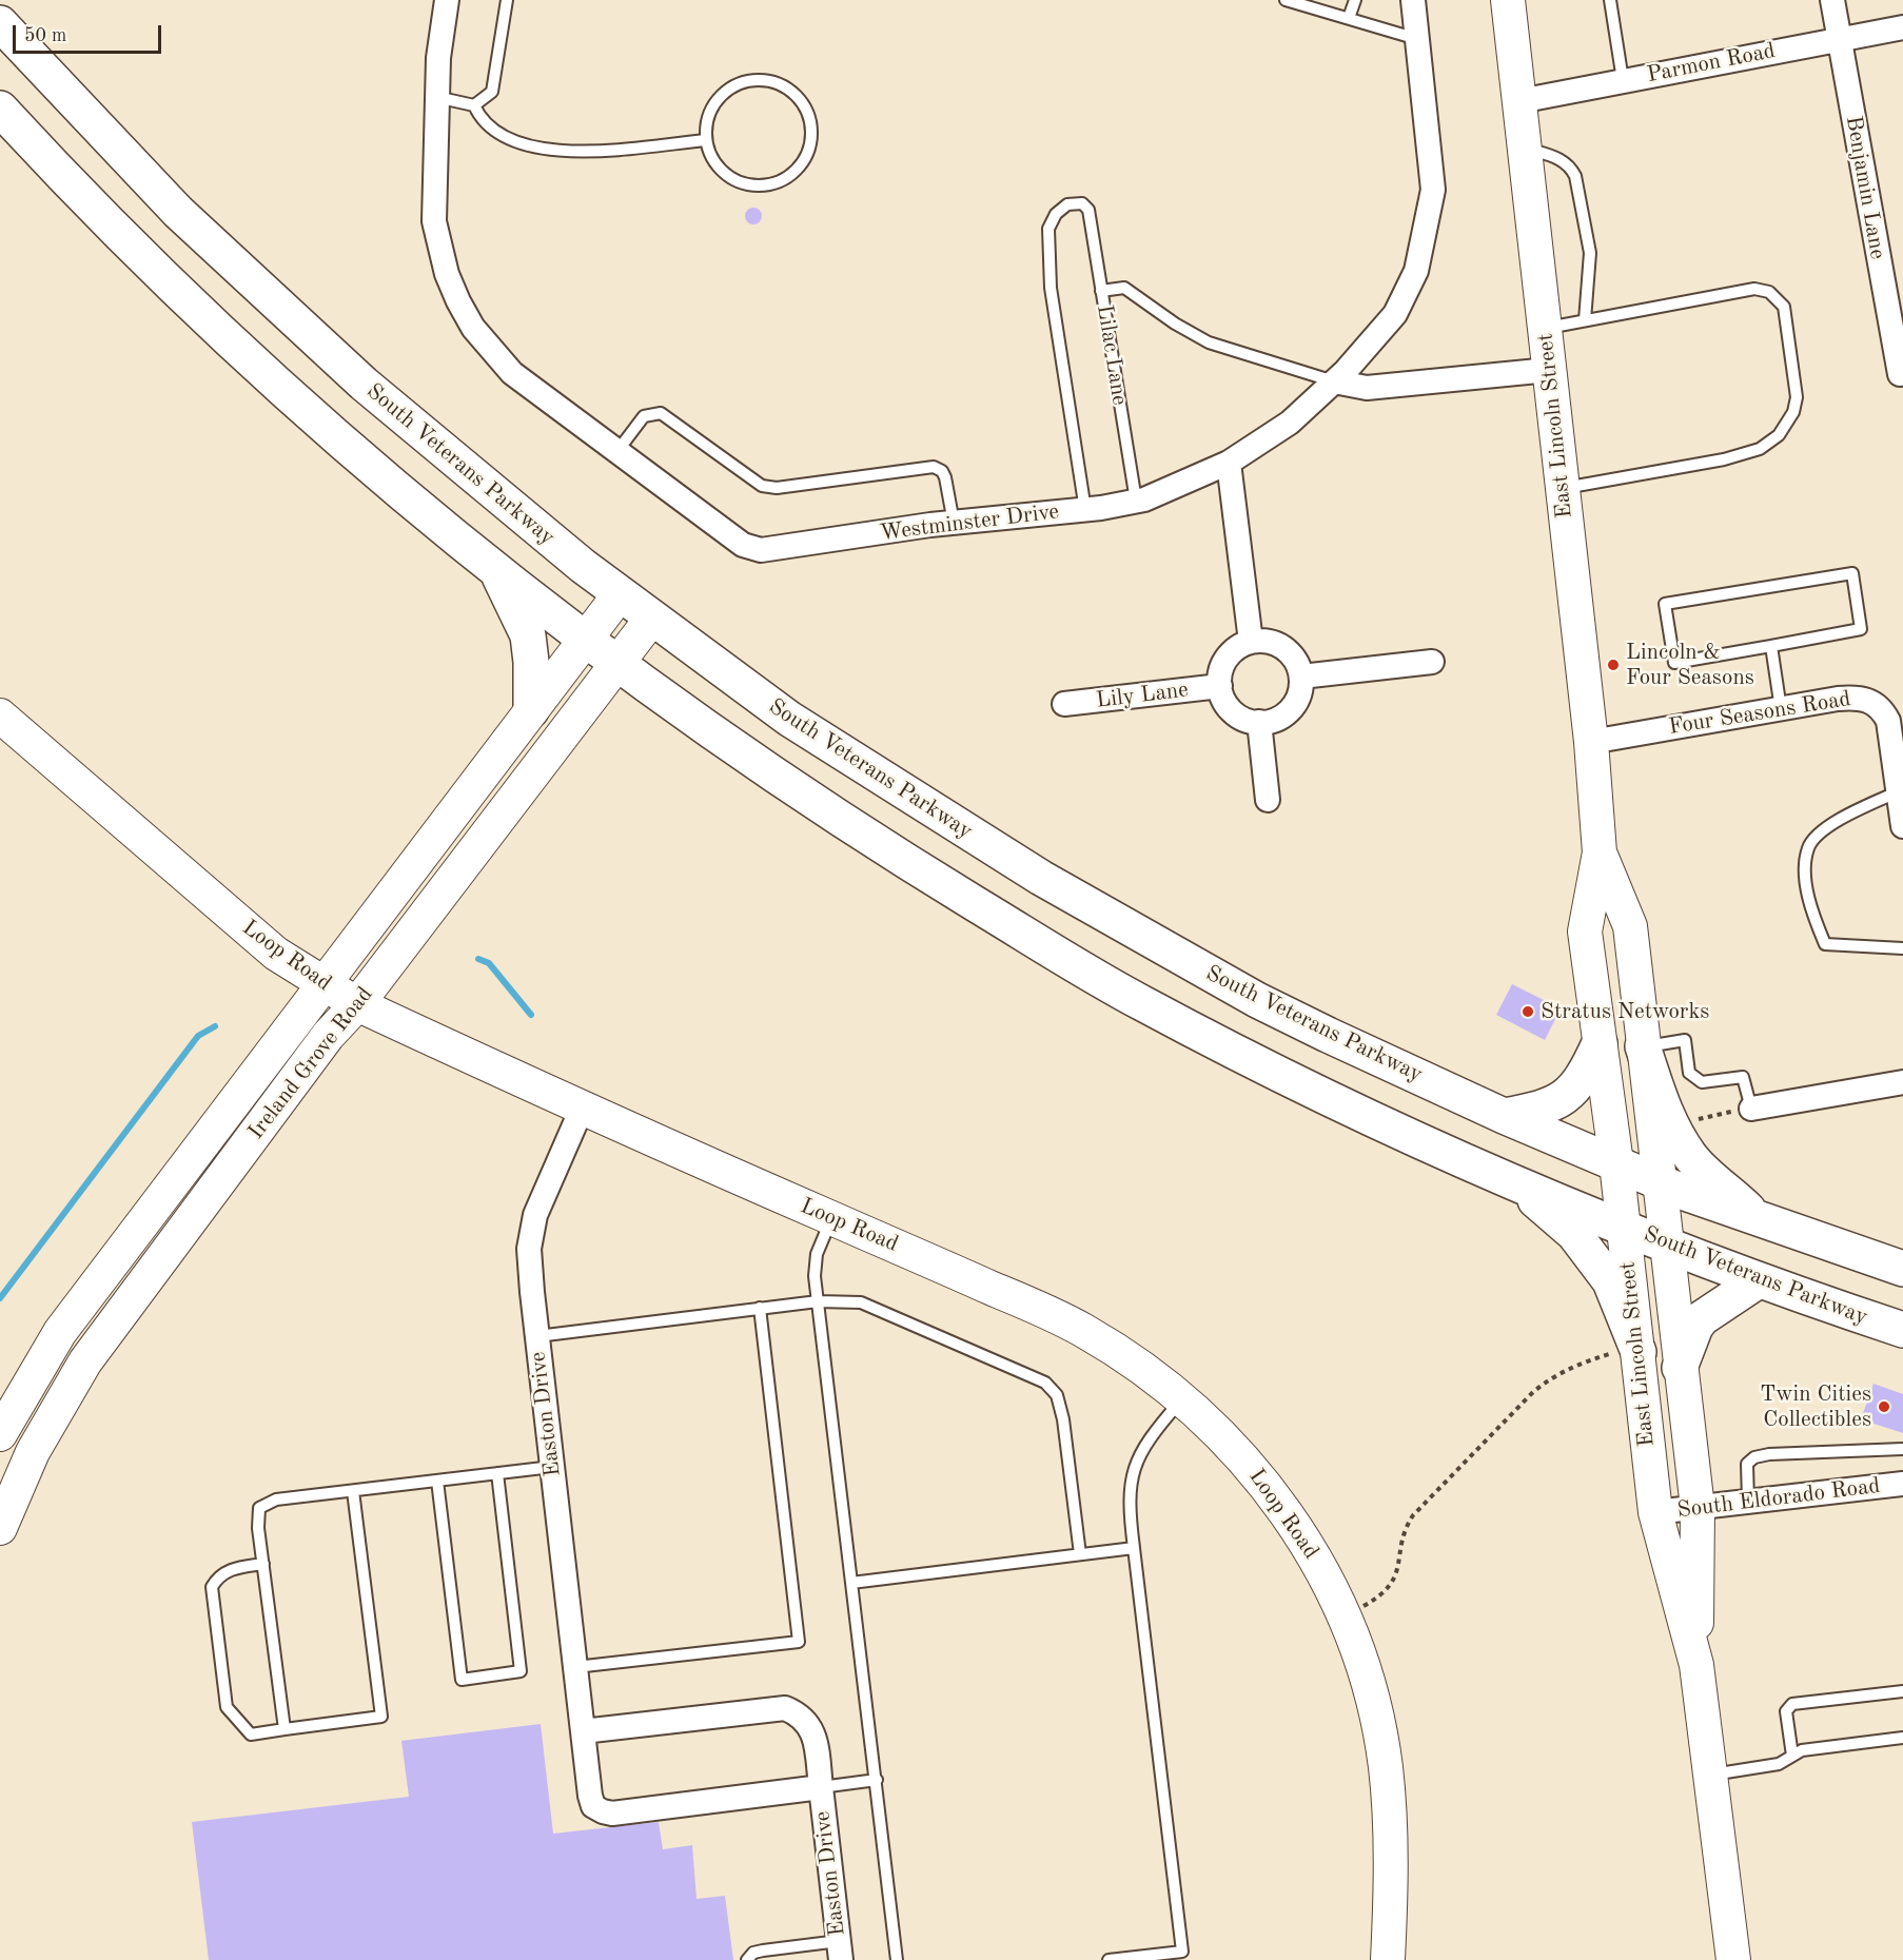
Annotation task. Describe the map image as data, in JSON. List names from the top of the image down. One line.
{"streets":{"highway":["South Veterans Parkway"],"main road":["East Lincoln Street","Loop Road","Ireland Grove Road"],"street":["Parmon Road","Benjamin Lane","Westminster Drive","Lily Lane","Four Seasons Road","Easton Drive","South Eldorado Road"],"lane":["Lilac Lane"]},"crossings":[["Parmon Road","Benjamin Lane"],["Parmon Road","East Lincoln Street"],["Lilac Lane","Westminster Drive"],["East Lincoln Street","South Veterans Parkway"],["East Lincoln Street","Four Seasons Road"],["East Lincoln Street","South Eldorado Road"],["South Veterans Parkway","Ireland Grove Road"],["Loop Road","Ireland Grove Road"],["Loop Road","Easton Drive"]],"places":["Lincoln & Four Seasons","Stratus Networks","Twin Cities Collectibles"],"scale_bar":"50 m"}
